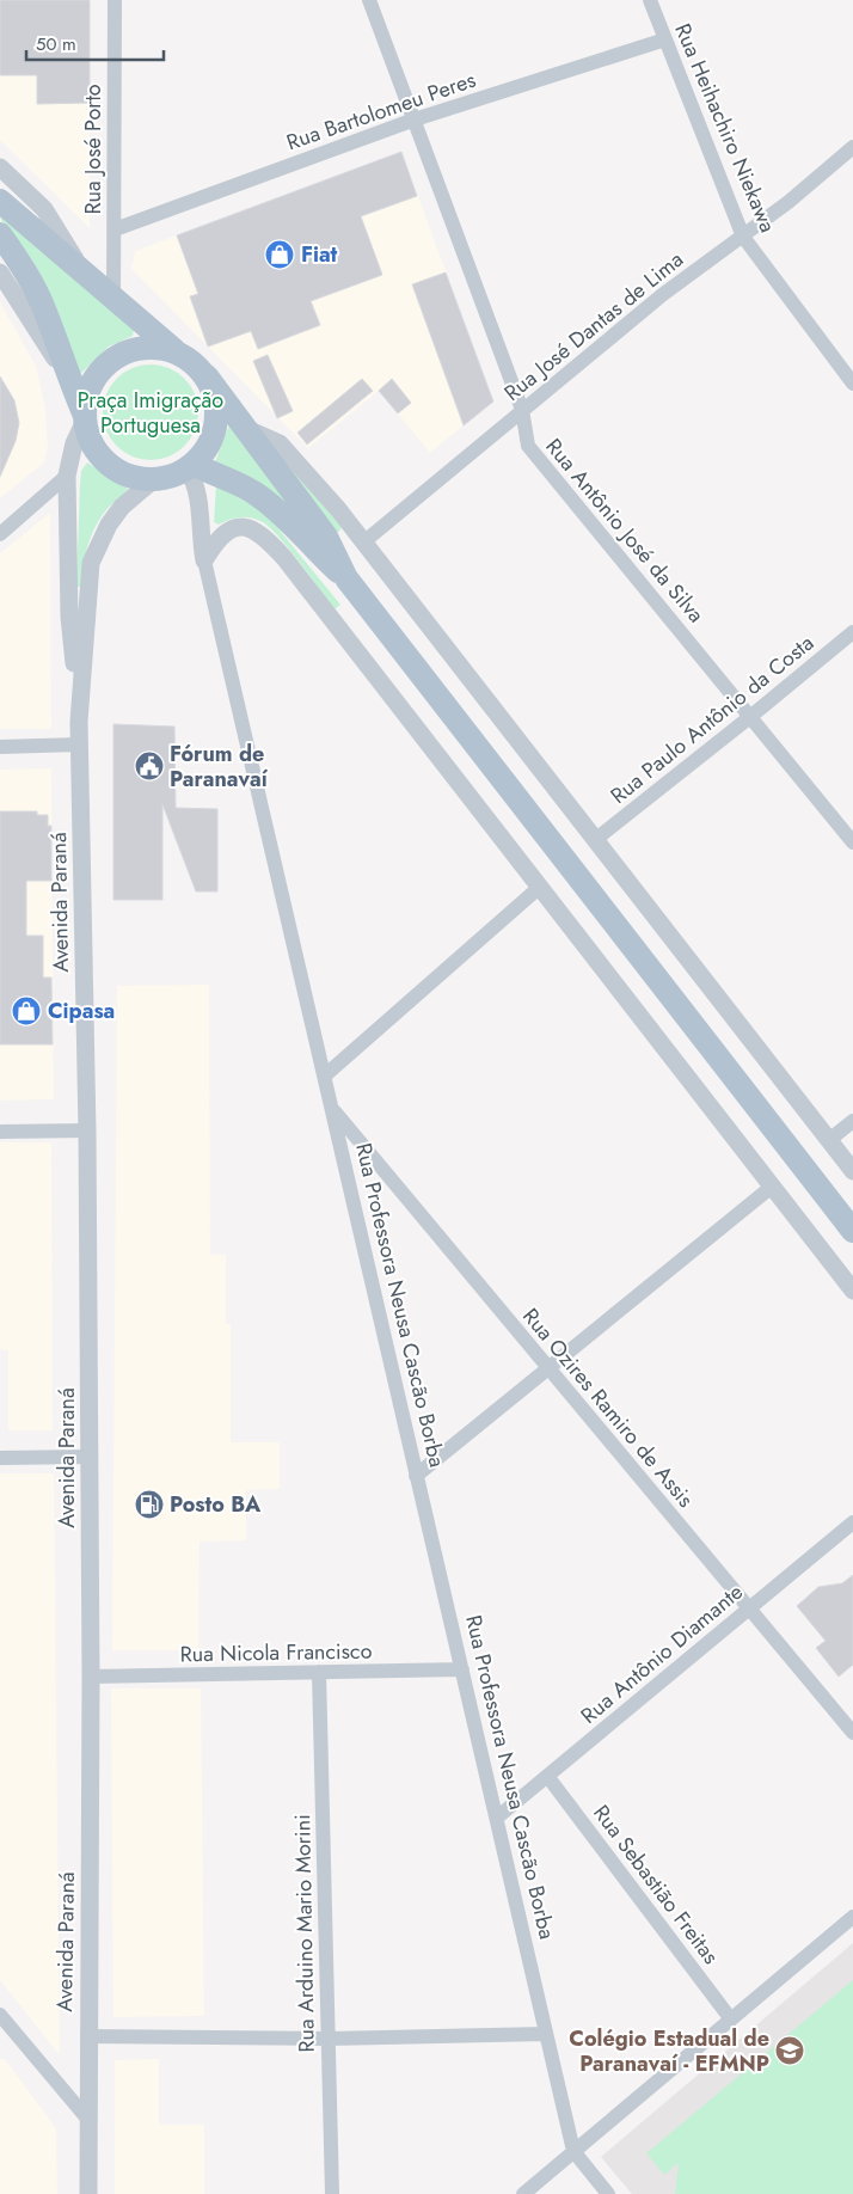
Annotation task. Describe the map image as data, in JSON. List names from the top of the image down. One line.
{"streets":{"street":["Rua Bartolomeu Peres","Rua Heihachiro Niekawa","Rua José Porto","Rua José Dantas de Lima","Rua Antônio José da Silva","Rua Paulo Antônio da Costa","Avenida Paraná","Rua Professora Neusa Cascão Borba","Rua Ozires Ramiro de Assis","Rua Nicola Francisco","Rua Antônio Diamante","Rua Sebastião Freitas","Rua Arduino Mario Morini"]},"crossings":[["Rua Bartolomeu Peres","Rua Heihachiro Niekawa"],["Rua Bartolomeu Peres","Rua José Porto"],["Rua Bartolomeu Peres","Rua Antônio José da Silva"],["Rua Heihachiro Niekawa","Rua José Dantas de Lima"],["Rua José Dantas de Lima","Rua Antônio José da Silva"],["Rua Antônio José da Silva","Rua Paulo Antônio da Costa"],["Avenida Paraná","Rua Professora Neusa Cascão Borba"],["Avenida Paraná","Rua Nicola Francisco"],["Rua Professora Neusa Cascão Borba","Rua Ozires Ramiro de Assis"],["Rua Professora Neusa Cascão Borba","Rua Nicola Francisco"],["Rua Professora Neusa Cascão Borba","Rua Antônio Diamante"],["Rua Ozires Ramiro de Assis","Rua Antônio Diamante"],["Rua Nicola Francisco","Rua Arduino Mario Morini"],["Rua Antônio Diamante","Rua Sebastião Freitas"]],"parks":["Praça Imigração Portuguesa"],"places":{"shop":["Fiat","Cipasa"],"public building":["Fórum de Paranavaí"],"fuel station":["Posto BA"],"school or university":["Colégio Estadual de Paranavaí - EFMNP"]},"scale_bar":"50 m"}
